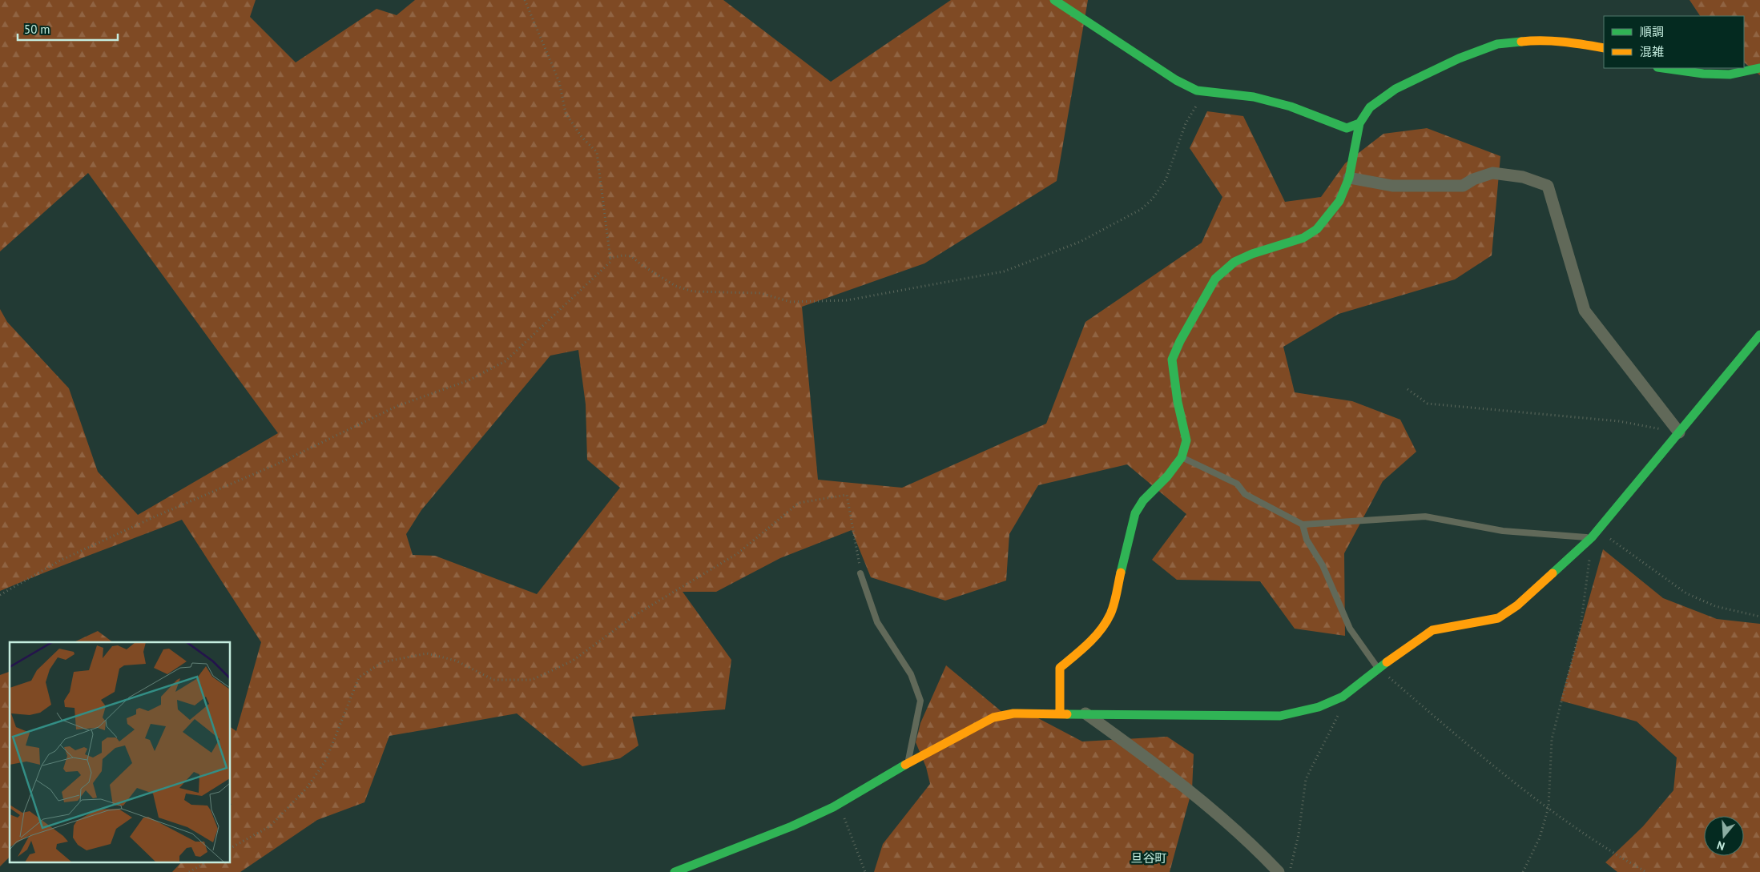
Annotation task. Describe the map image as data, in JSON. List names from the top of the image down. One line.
{"districts":["旦谷町"],"legend":["順調","混雑"],"scale_bar":"50 m","north":"bottom"}
